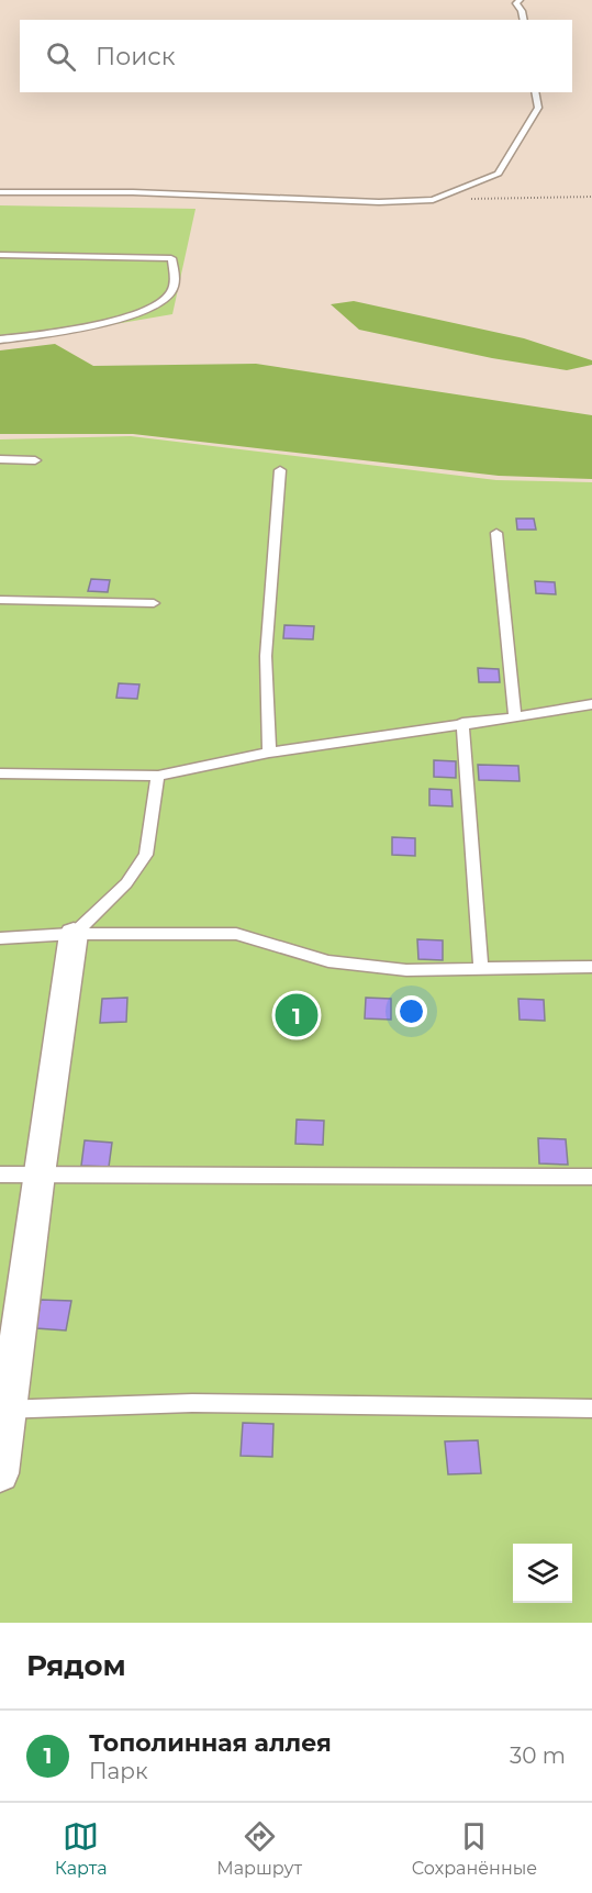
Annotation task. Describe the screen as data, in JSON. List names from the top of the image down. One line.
{"page":{"search":"Поиск","pins":"1","heading":"Рядом","list":[{"mark":"1","name":"Тополинная аллея","note":"Парк","value":"30 m"}],"nav":["Карта","Маршрут","Сохранённые"]}}
